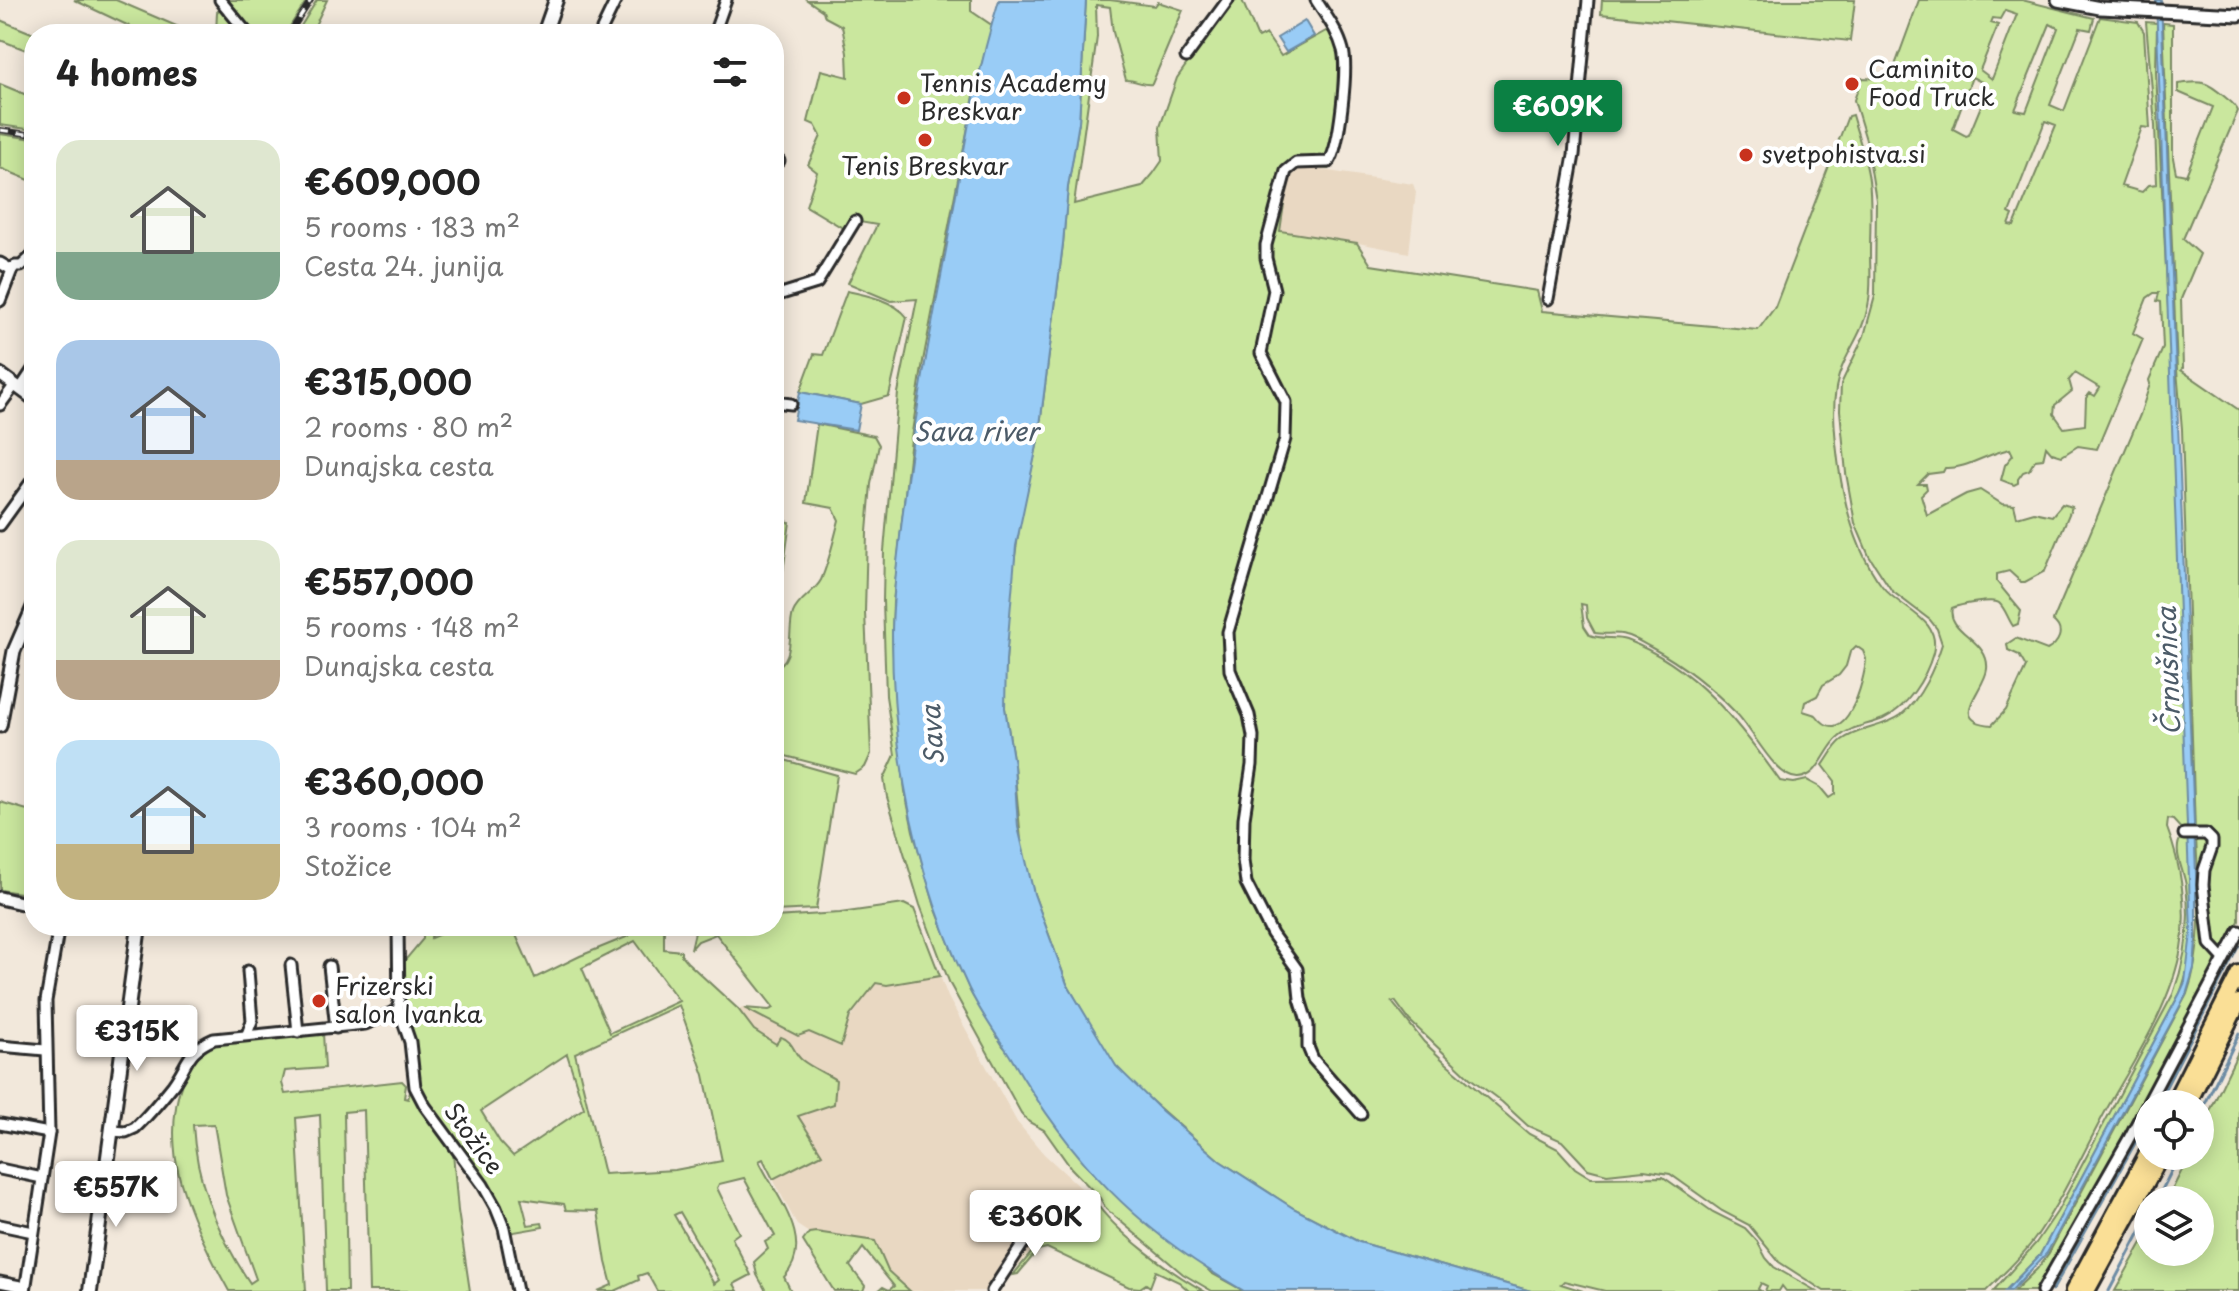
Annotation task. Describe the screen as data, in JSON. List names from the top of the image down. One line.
{"streets":{"street":["Stožice"]},"water":["Sava river","Črnušnica","Sava"],"places":["Caminito Food Truck","Tennis Academy Breskvar","Tenis Breskvar","svetpohistva.si","Frizerski salon Ivanka"],"page":{"heading":"4 homes","price":["€609K","€315K","€557K","€360K"],"list":[{"name":"€609,000","note":"5 rooms · 183 m² · Cesta 24. junija"},{"name":"€315,000","note":"2 rooms · 80 m² · Dunajska cesta"},{"name":"€557,000","note":"5 rooms · 148 m² · Dunajska cesta"},{"name":"€360,000","note":"3 rooms · 104 m² · Stožice"}]}}
